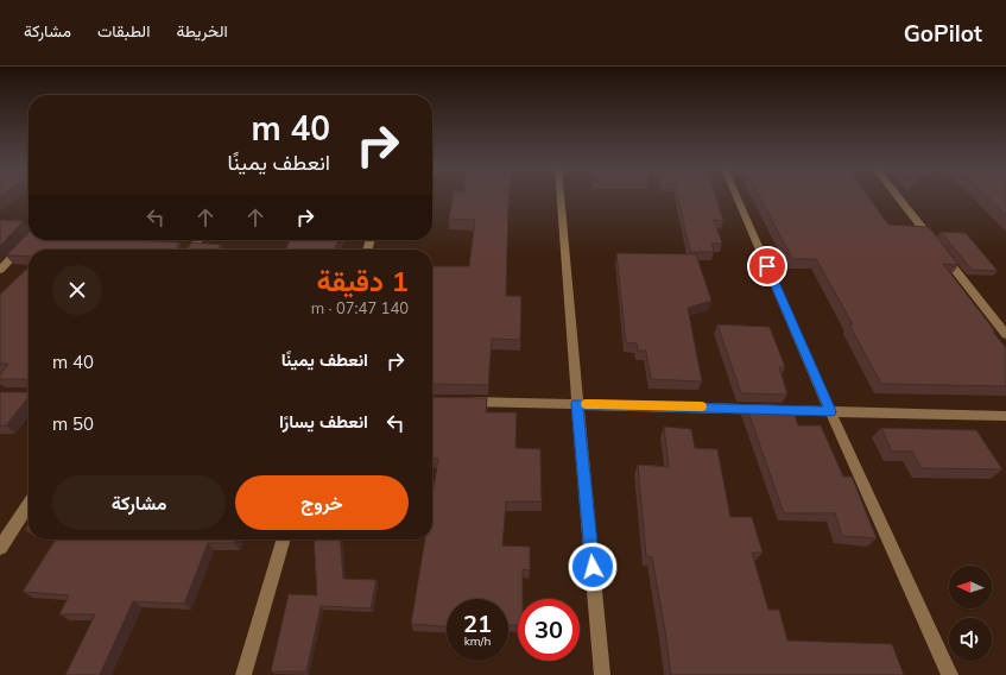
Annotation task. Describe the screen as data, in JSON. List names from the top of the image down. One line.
{"north":"left","page":{"header":"GoPilot","nav":["الخريطة","الطبقات","مشاركة"],"turn":["40 m","انعطف يمينًا"],"heading":["1 دقيقة","140 m · 07:47"],"list":[{"name":"انعطف يمينًا","value":"40 m"},{"name":"انعطف يسارًا","value":"50 m"}],"buttons":["خروج","مشاركة"],"speed":"21 km/h","limit":"30"}}
